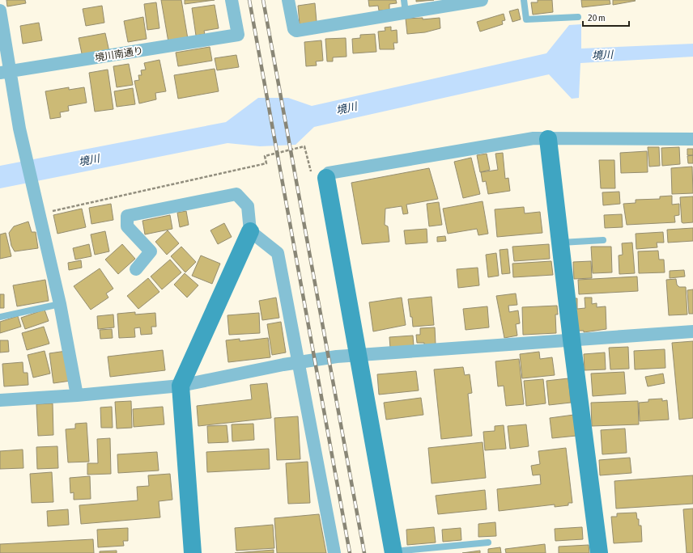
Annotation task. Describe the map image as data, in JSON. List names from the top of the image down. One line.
{"streets":{"street":["境川南通り"]},"water":["境川"],"scale_bar":"20 m"}
